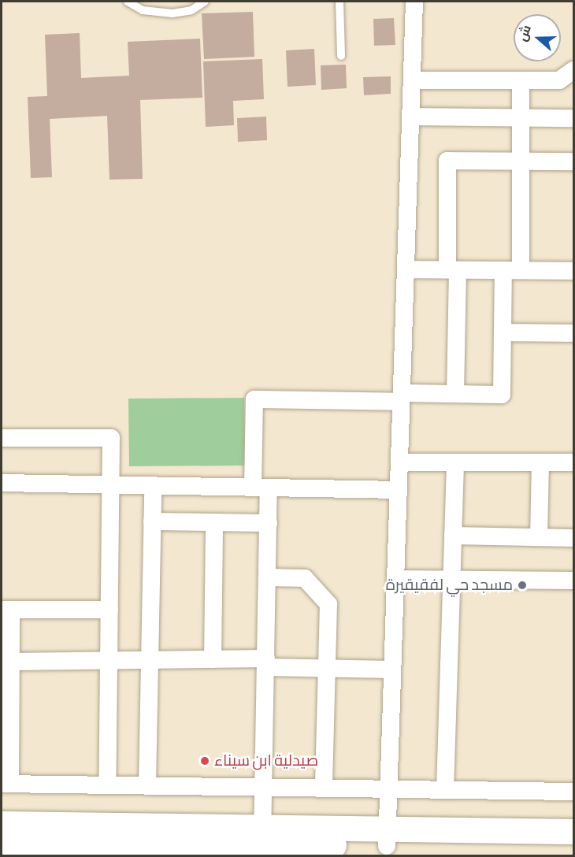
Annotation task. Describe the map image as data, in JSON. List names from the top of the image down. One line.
{"places":["مسجد حي لفقيقيرة","صيدلية ابن سيناء"],"north":"left"}
